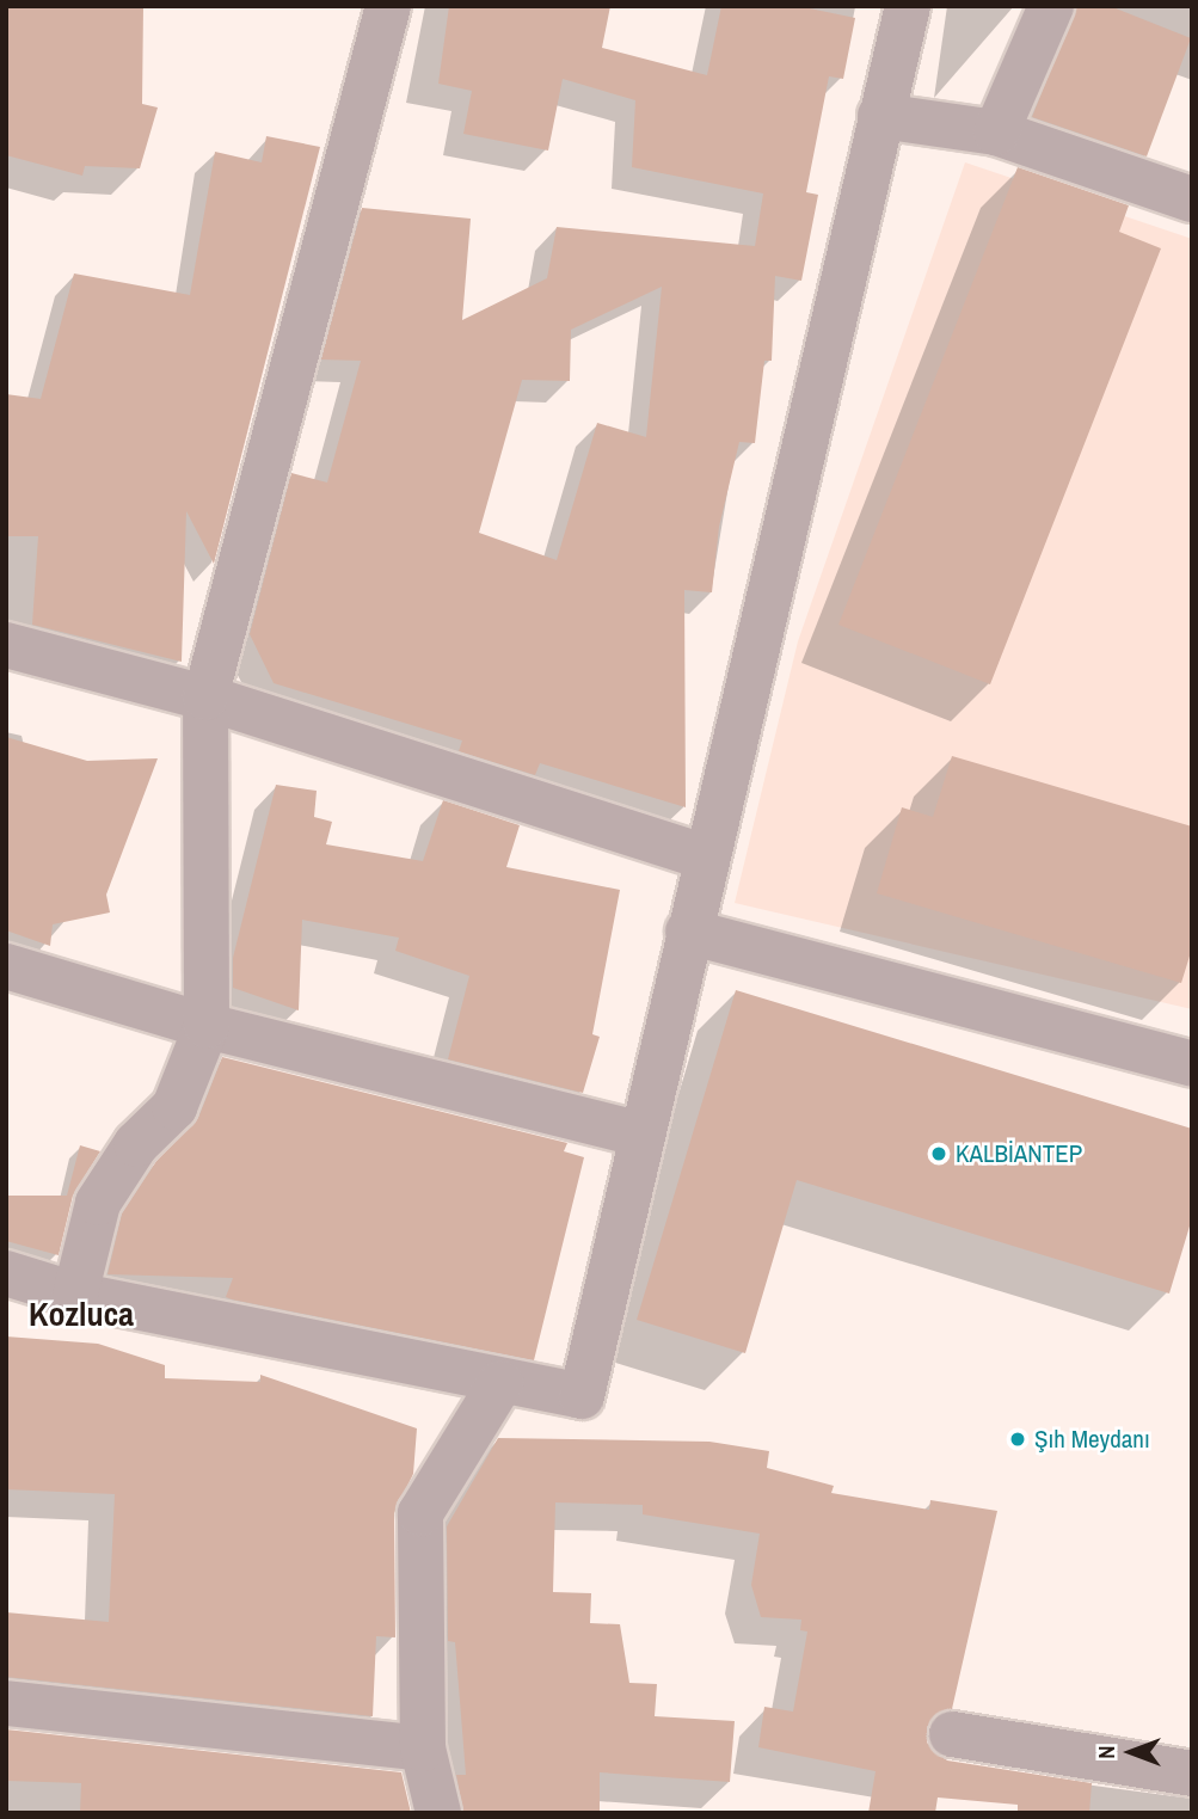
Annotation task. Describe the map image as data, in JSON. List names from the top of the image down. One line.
{"districts":["Kozluca"],"places":["KALBİANTEP","Şıh Meydanı"],"north":"left"}
